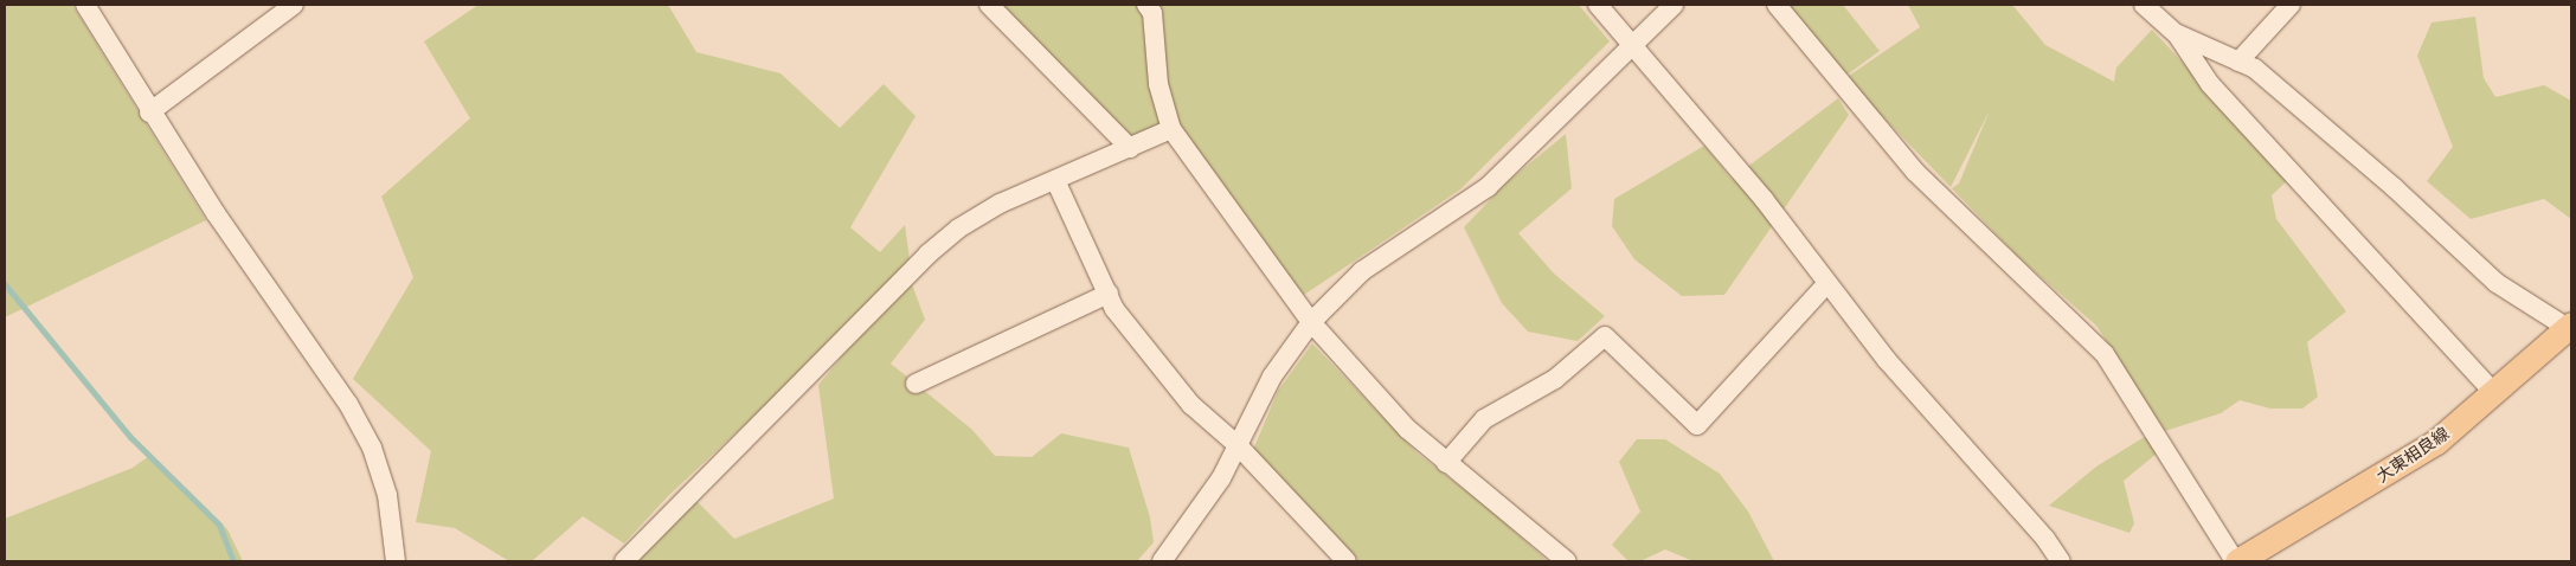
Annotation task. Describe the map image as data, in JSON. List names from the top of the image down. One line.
{"streets":{"main road":["大東相良線"]}}
